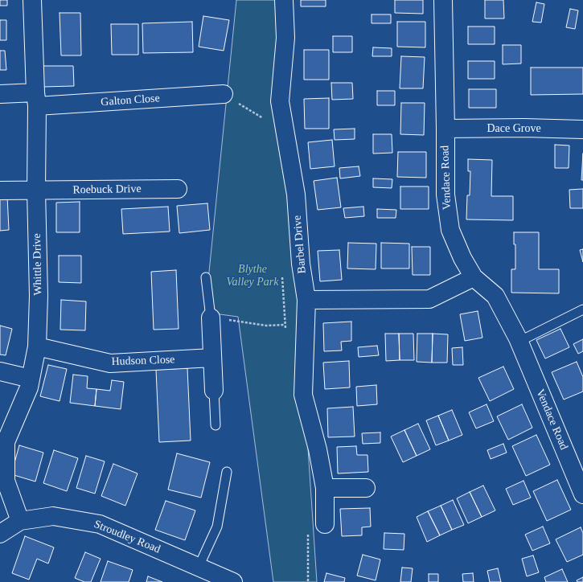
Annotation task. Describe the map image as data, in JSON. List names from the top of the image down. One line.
{"streets":{"street":["Galton Close","Dace Grove","Vendace Road","Roebuck Drive","Barbel Drive","Whittle Drive","Hudson Close","Stroudley Road"]},"crossings":[["Galton Close","Whittle Drive"],["Dace Grove","Vendace Road"],["Roebuck Drive","Whittle Drive"],["Whittle Drive","Hudson Close"],["Whittle Drive","Stroudley Road"]],"parks":["Blythe Valley Park"]}
